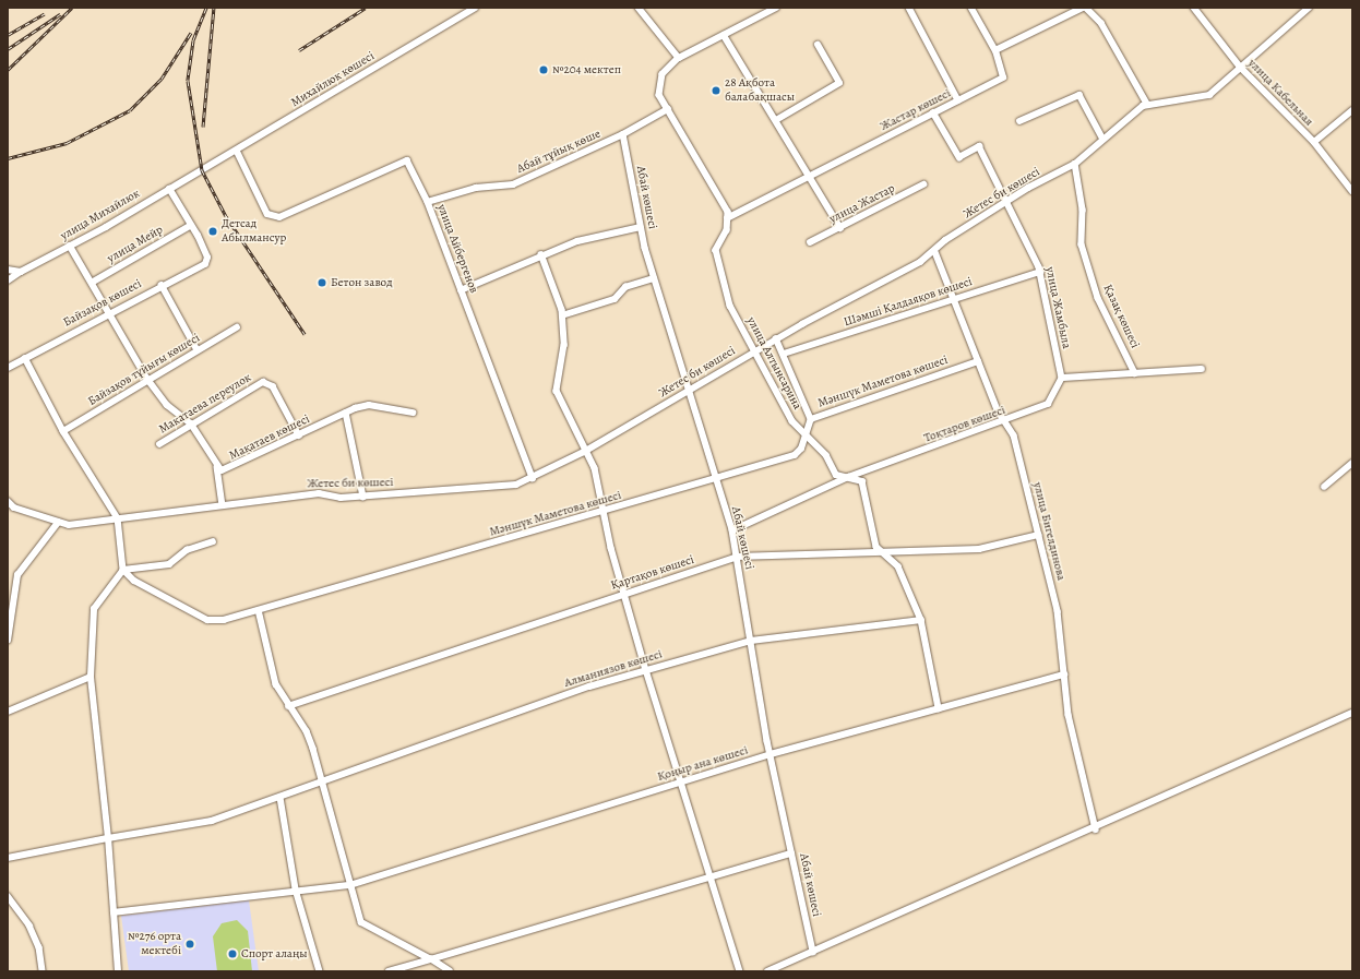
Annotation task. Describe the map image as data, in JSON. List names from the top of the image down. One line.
{"streets":{"street":["Михайлюк көшесі","улица Кабельная","Жастар көшесі","Абай тұйық көше","Жетес би көшесі","Абай көшесі","улица Жастар","улица Михайлюк","улица Мейр","улица Айбергенов","Шәмші Қалдаяқов көшесі","Байзақов көшесі","улица Жамбыла","Қазақ көшесі","улица Алтынсарина","Байзақов тұйығы көшесі","Мәншүк Маметова көшесі","Макатаева переулок","Тоқтаров көшесі","Мақатаев көшесі","улица Бигелдинова","Қартақов көшесі","Алманиязов көшесі","Қоңыр ана көшесі"]},"crossings":[["Михайлюк көшесі","улица Михайлюк"],["Михайлюк көшесі","улица Айбергенов"],["улица Кабельная","Жетес би көшесі"],["Жастар көшесі","улица Жамбыла"],["Жастар көшесі","улица Алтынсарина"],["Абай тұйық көше","Абай көшесі"],["Абай тұйық көше","улица Айбергенов"],["Жетес би көшесі","Абай көшесі"],["Жетес би көшесі","улица Айбергенов"],["Жетес би көшесі","улица Жамбыла"],["Жетес би көшесі","Қазақ көшесі"],["Жетес би көшесі","улица Алтынсарина"],["Жетес би көшесі","улица Бигелдинова"],["Абай көшесі","Мәншүк Маметова көшесі"],["Абай көшесі","Тоқтаров көшесі"],["Абай көшесі","Қартақов көшесі"],["Абай көшесі","Алманиязов көшесі"],["Абай көшесі","Қоңыр ана көшесі"],["улица Михайлюк","Мақатаев көшесі"],["улица Мейр","Байзақов көшесі"],["улица Мейр","Мақатаев көшесі"],["Шәмші Қалдаяқов көшесі","улица Жамбыла"],["Шәмші Қалдаяқов көшесі","улица Бигелдинова"],["Байзақов көшесі","Мақатаев көшесі"],["улица Жамбыла","Тоқтаров көшесі"],["улица Алтынсарина","Мәншүк Маметова көшесі"],["улица Алтынсарина","Тоқтаров көшесі"],["улица Алтынсарина","Қартақов көшесі"],["улица Алтынсарина","Алманиязов көшесі"],["улица Алтынсарина","Қоңыр ана көшесі"],["Байзақов тұйығы көшесі","Мақатаев көшесі"],["Мәншүк Маметова көшесі","улица Бигелдинова"],["Макатаева переулок","Мақатаев көшесі"],["Тоқтаров көшесі","улица Бигелдинова"],["улица Бигелдинова","Қартақов көшесі"],["улица Бигелдинова","Қоңыр ана көшесі"]],"places":["№204 мектеп","28 Ақбота балабақшасы","Детсад Абылмансур","Бетон завод","№276 орта мектебі","Спорт алаңы"]}
